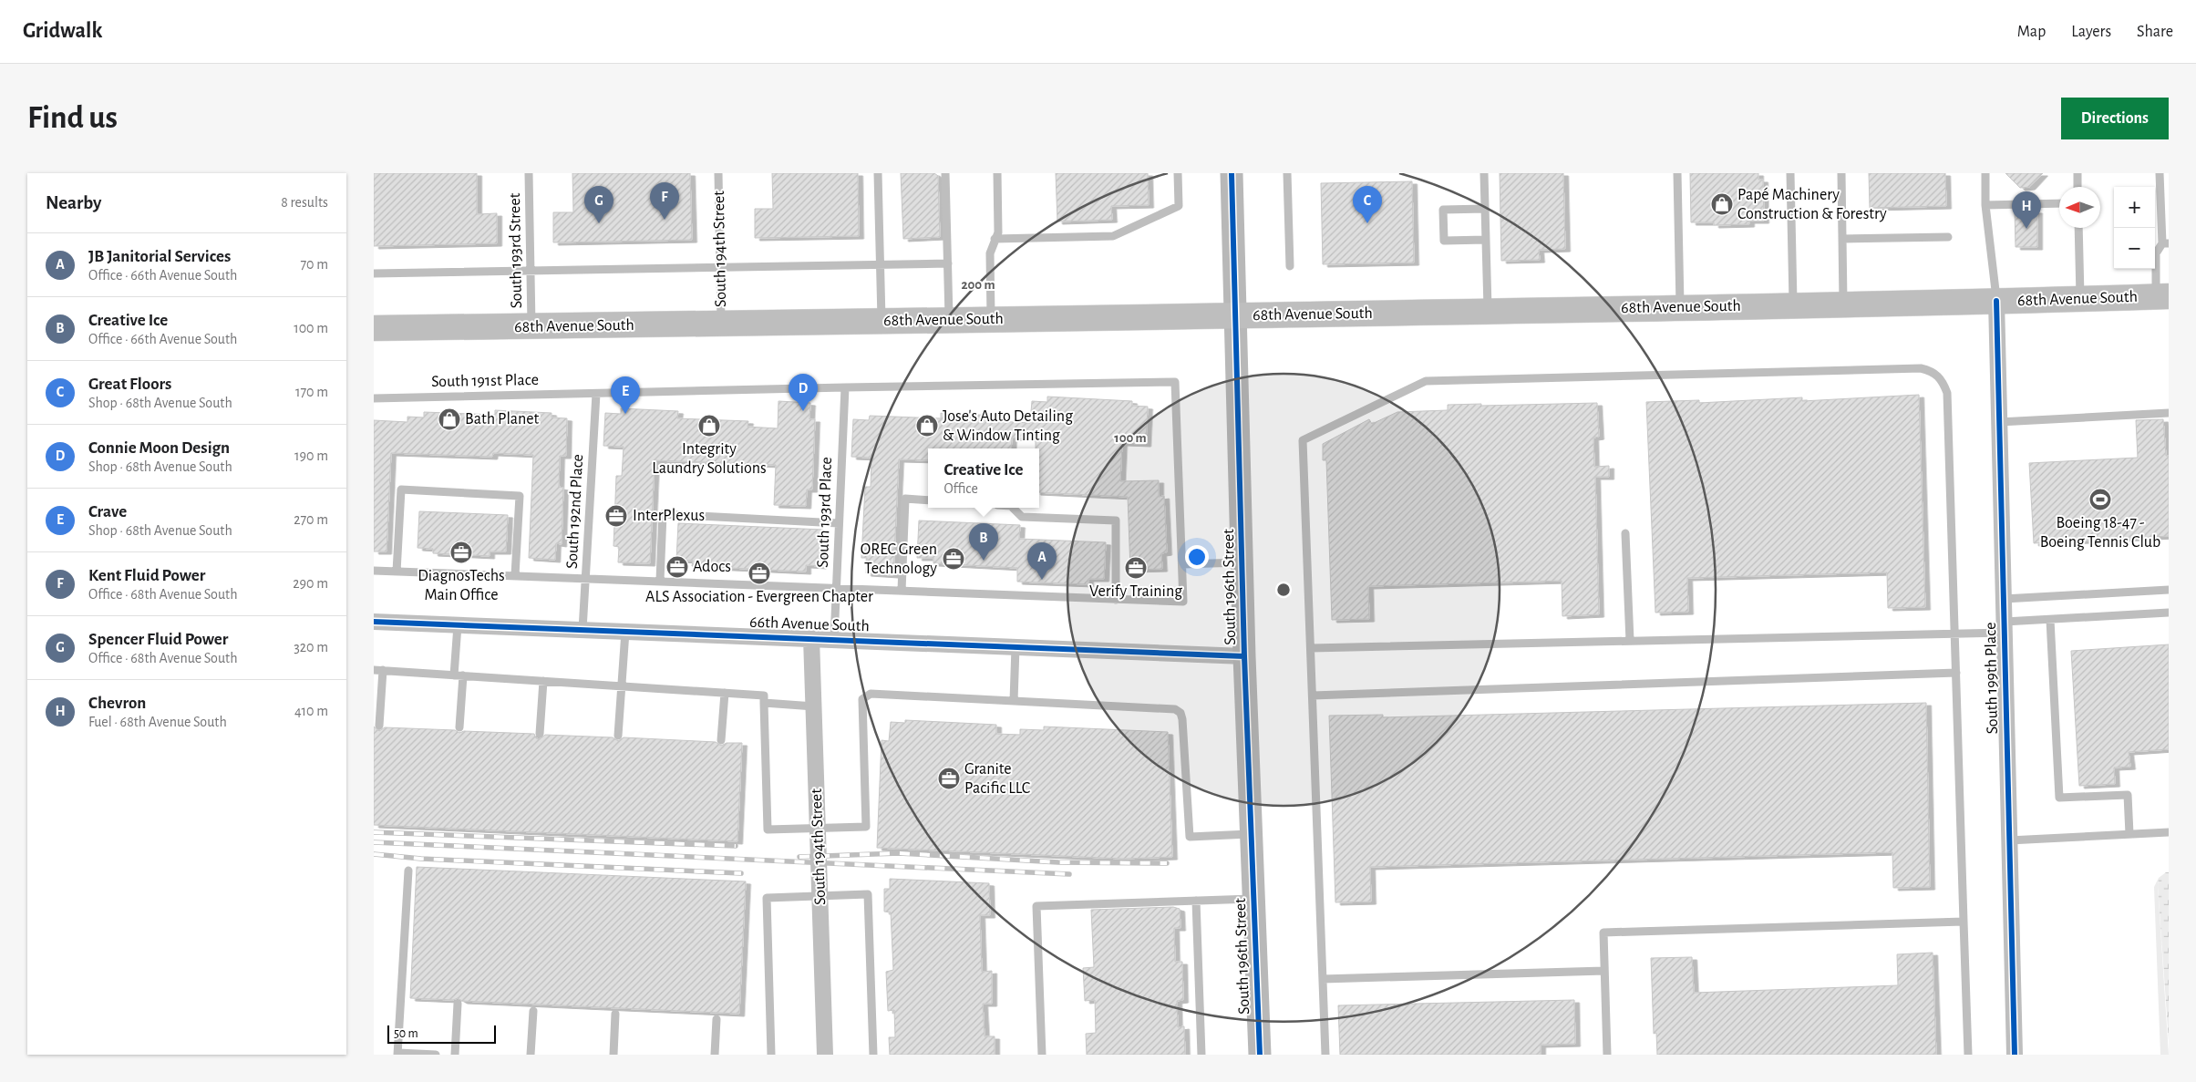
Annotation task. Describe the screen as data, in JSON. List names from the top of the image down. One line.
{"streets":{"main road":["68th Avenue South","South 196th Street"],"street":["South 194th Street","66th Avenue South","South 199th Place"],"lane":["South 193rd Street","South 191st Place","South 192nd Place","South 193rd Place"]},"crossings":[["South 194th Street","68th Avenue South"],["South 194th Street","66th Avenue South"],["South 193rd Street","68th Avenue South"],["68th Avenue South","South 196th Street"],["68th Avenue South","South 199th Place"],["South 191st Place","South 192nd Place"],["South 191st Place","South 193rd Place"],["South 192nd Place","66th Avenue South"],["South 193rd Place","66th Avenue South"],["South 196th Street","66th Avenue South"]],"places":{"shop":["Papé Machinery Construction & Forestry","Bath Planet","Integrity Laundry Solutions","Jose's Auto Detailing & Window Tinting"],"sports":["Boeing 18-47 - Boeing Tennis Club"],"office":["InterPlexus","DiagnosTechs Main Office","OREC Green Technology","Adocs","Verify Training","ALS Association - Evergreen Chapter","Granite Pacific LLC"]},"scale_bar":"50 m","north":"left","page":{"header":"Gridwalk","nav":["Map","Layers","Share"],"buttons":"Directions","title":"Find us","heading":["Nearby","8 results"],"pins":["F","C","G","H","D","E","B","A"],"map_buttons":["+","−"],"list":[{"mark":"A","name":"JB Janitorial Services","note":"Office · 66th Avenue South","value":"70 m"},{"mark":"B","name":"Creative Ice","note":"Office · 66th Avenue South","value":"100 m"},{"mark":"C","name":"Great Floors","note":"Shop · 68th Avenue South","value":"170 m"},{"mark":"D","name":"Connie Moon Design","note":"Shop · 68th Avenue South","value":"190 m"},{"mark":"E","name":"Crave","note":"Shop · 68th Avenue South","value":"270 m"},{"mark":"F","name":"Kent Fluid Power","note":"Office · 68th Avenue South","value":"290 m"},{"mark":"G","name":"Spencer Fluid Power","note":"Office · 68th Avenue South","value":"320 m"},{"mark":"H","name":"Chevron","note":"Fuel · 68th Avenue South","value":"410 m"}],"popup":["Creative Ice","Office"],"scale":"50 m"},"rings":["200 m","100 m"]}
